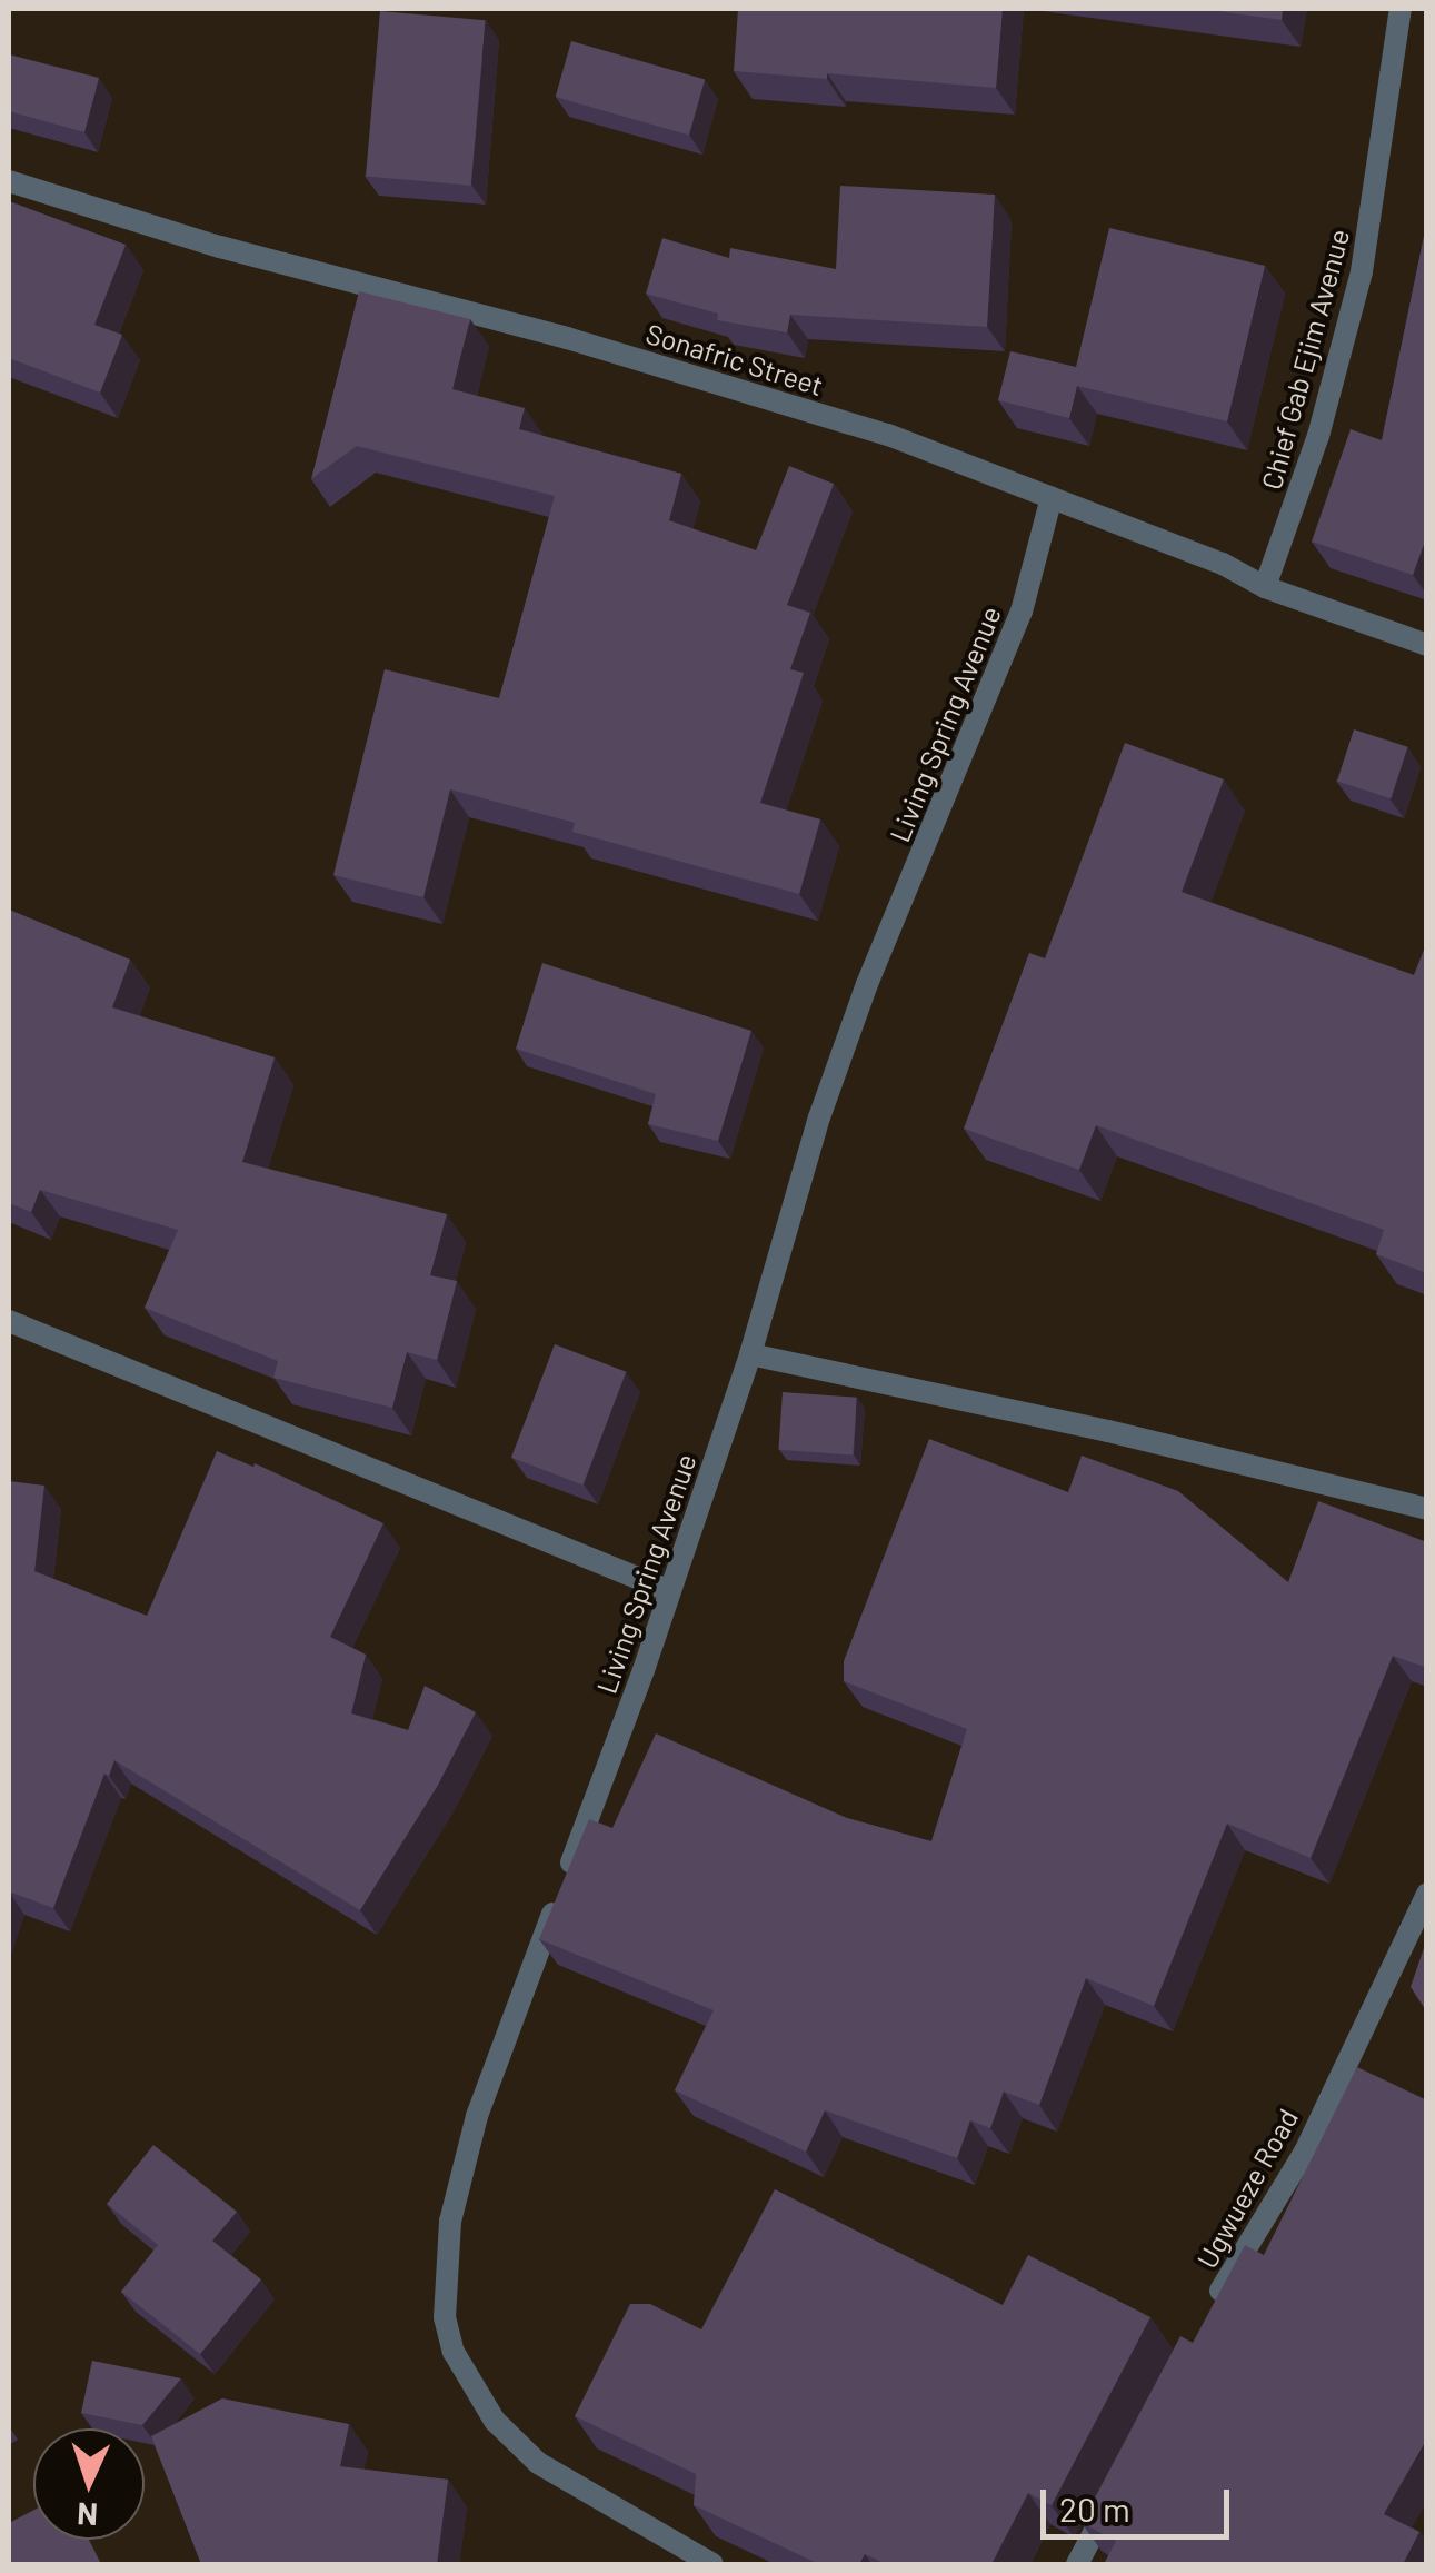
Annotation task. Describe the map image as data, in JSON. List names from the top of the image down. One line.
{"streets":{"street":["Sonafric Street","Chief Gab Ejim Avenue","Living Spring Avenue","Ugwueze Road"]},"crossings":[["Sonafric Street","Chief Gab Ejim Avenue"],["Sonafric Street","Living Spring Avenue"]],"scale_bar":"20 m","north":"bottom"}
